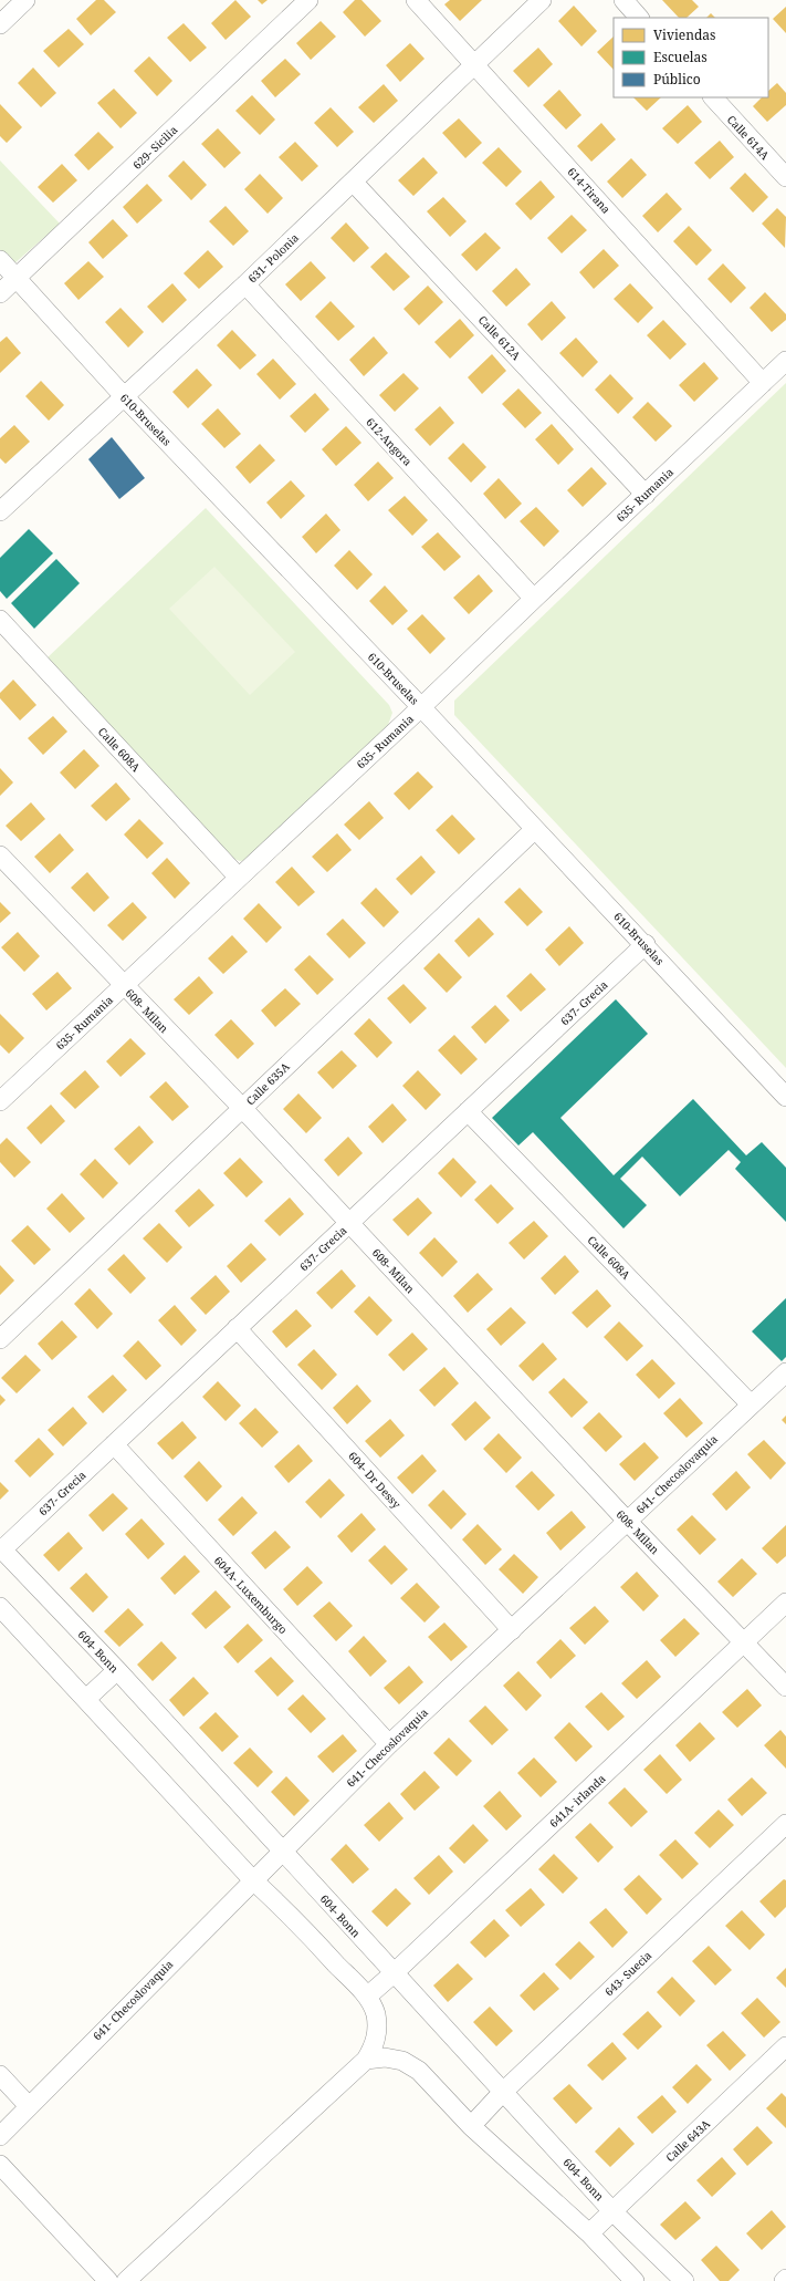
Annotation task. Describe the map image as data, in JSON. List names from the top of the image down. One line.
{"streets":{"street":["Calle 614A","629- Sicilia","614-Tirana","631- Polonia","Calle 612A","610-Bruselas","612-Angora","635- Rumania","Calle 608A","637- Grecia","608- Milan","Calle 635A","641- Checoslovaquia","604- Dr Dessy","604A- Luxemburgo","604- Bonn","641A- irlanda","643- Suecia","Calle 643A"]},"crossings":[["629- Sicilia","610-Bruselas"],["614-Tirana","631- Polonia"],["614-Tirana","635- Rumania"],["631- Polonia","Calle 612A"],["631- Polonia","610-Bruselas"],["631- Polonia","612-Angora"],["Calle 612A","635- Rumania"],["610-Bruselas","635- Rumania"],["610-Bruselas","637- Grecia"],["610-Bruselas","Calle 635A"],["612-Angora","635- Rumania"],["635- Rumania","Calle 608A"],["635- Rumania","608- Milan"],["Calle 608A","637- Grecia"],["Calle 608A","641- Checoslovaquia"],["637- Grecia","608- Milan"],["637- Grecia","604- Dr Dessy"],["637- Grecia","604A- Luxemburgo"],["637- Grecia","604- Bonn"],["608- Milan","Calle 635A"],["608- Milan","641- Checoslovaquia"],["608- Milan","641A- irlanda"],["641- Checoslovaquia","604- Dr Dessy"],["641- Checoslovaquia","604A- Luxemburgo"],["641- Checoslovaquia","604- Bonn"],["604- Bonn","641A- irlanda"],["604- Bonn","643- Suecia"],["604- Bonn","Calle 643A"]],"legend":["Viviendas","Escuelas","Público"]}
